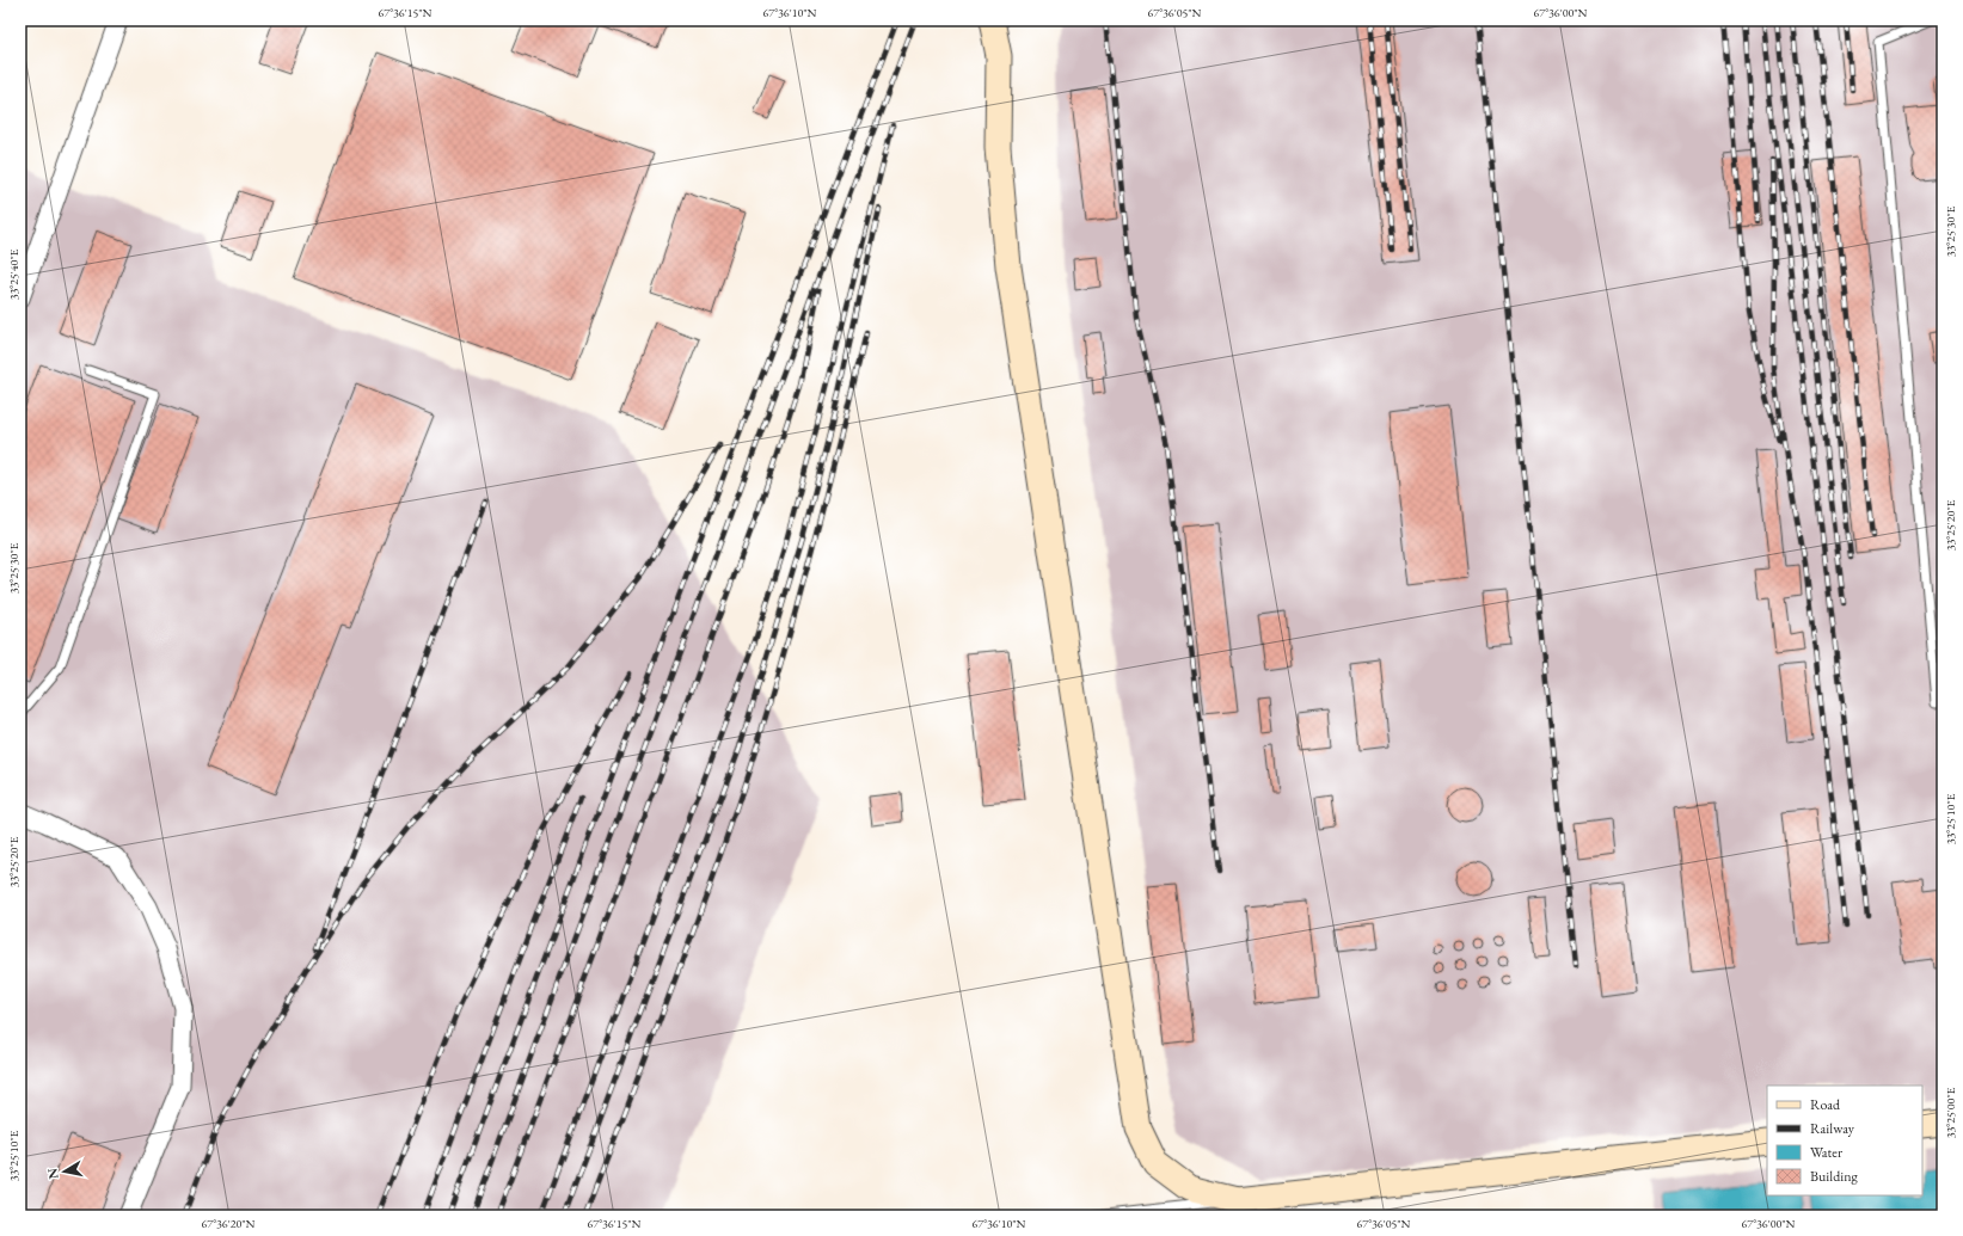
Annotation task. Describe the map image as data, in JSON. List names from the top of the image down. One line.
{"legend":["Road","Railway","Water","Building"],"north":"left","coordinates":["67°36'15\"N","67°36'10\"N","67°36'05\"N","67°36'00\"N","33°25'30\"E","33°25'40\"E","33°25'20\"E","33°25'10\"E","33°25'00\"E","67°36'20\"N"]}
